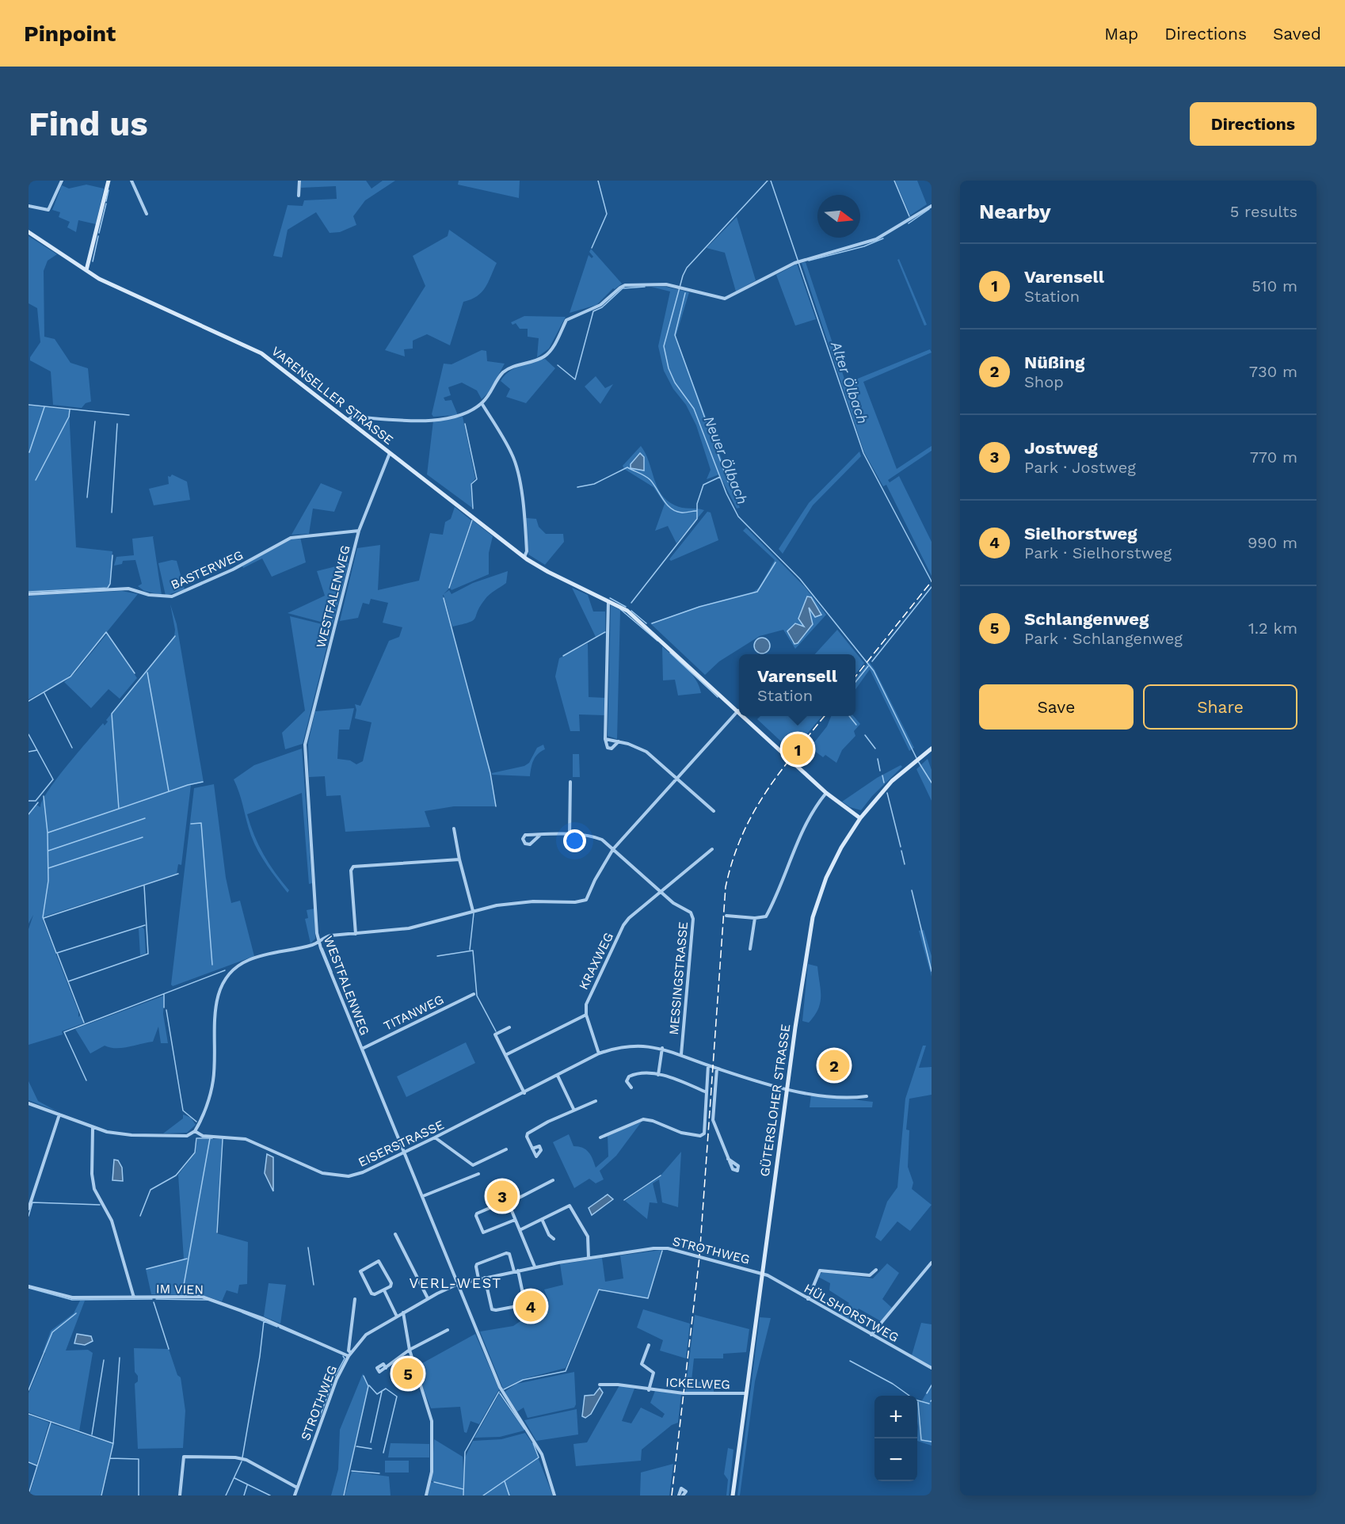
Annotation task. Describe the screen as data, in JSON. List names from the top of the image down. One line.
{"streets":{"main road":["VARENSELLER STRASSE","GÜTERSLOHER STRASSE"],"street":["BASTERWEG","WESTFALENWEG","KRAXWEG","MESSINGSTRASSE","TITANWEG","EISERSTRASSE","STROTHWEG","IM VIEN","HÜLSHORSTWEG","ICKELWEG"]},"crossings":[["VARENSELLER STRASSE","WESTFALENWEG"],["VARENSELLER STRASSE","GÜTERSLOHER STRASSE"],["BASTERWEG","WESTFALENWEG"],["WESTFALENWEG","TITANWEG"],["WESTFALENWEG","EISERSTRASSE"],["WESTFALENWEG","STROTHWEG"],["KRAXWEG","MESSINGSTRASSE"],["MESSINGSTRASSE","EISERSTRASSE"],["GÜTERSLOHER STRASSE","EISERSTRASSE"],["GÜTERSLOHER STRASSE","STROTHWEG"],["GÜTERSLOHER STRASSE","HÜLSHORSTWEG"],["GÜTERSLOHER STRASSE","ICKELWEG"],["STROTHWEG","IM VIEN"],["STROTHWEG","HÜLSHORSTWEG"]],"districts":["VERL-WEST"],"water":["Alter Ölbach","Neuer Ölbach"],"north":"right","page":{"header":"Pinpoint","nav":["Map","Directions","Saved"],"buttons":["Directions",["Save","Share"]],"title":"Find us","heading":["Nearby","5 results"],"list":[{"mark":"1","name":"Varensell","note":"Station","value":"510 m"},{"mark":"2","name":"Nüßing","note":"Shop","value":"730 m"},{"mark":"3","name":"Jostweg","note":"Park · Jostweg","value":"770 m"},{"mark":"4","name":"Sielhorstweg","note":"Park · Sielhorstweg","value":"990 m"},{"mark":"5","name":"Schlangenweg","note":"Park · Schlangenweg","value":"1.2 km"}],"popup":["Varensell","Station"],"pins":["1","2","3","4","5"],"map_buttons":["+","−"]}}
